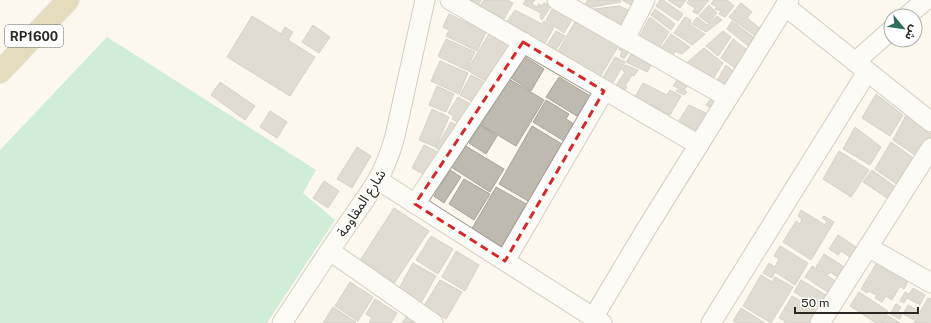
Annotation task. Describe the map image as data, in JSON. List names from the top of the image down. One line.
{"streets":{"main road":["RP1600"],"street":["شارع المقاومة"]},"scale_bar":"50 m","north":"bottom right"}
